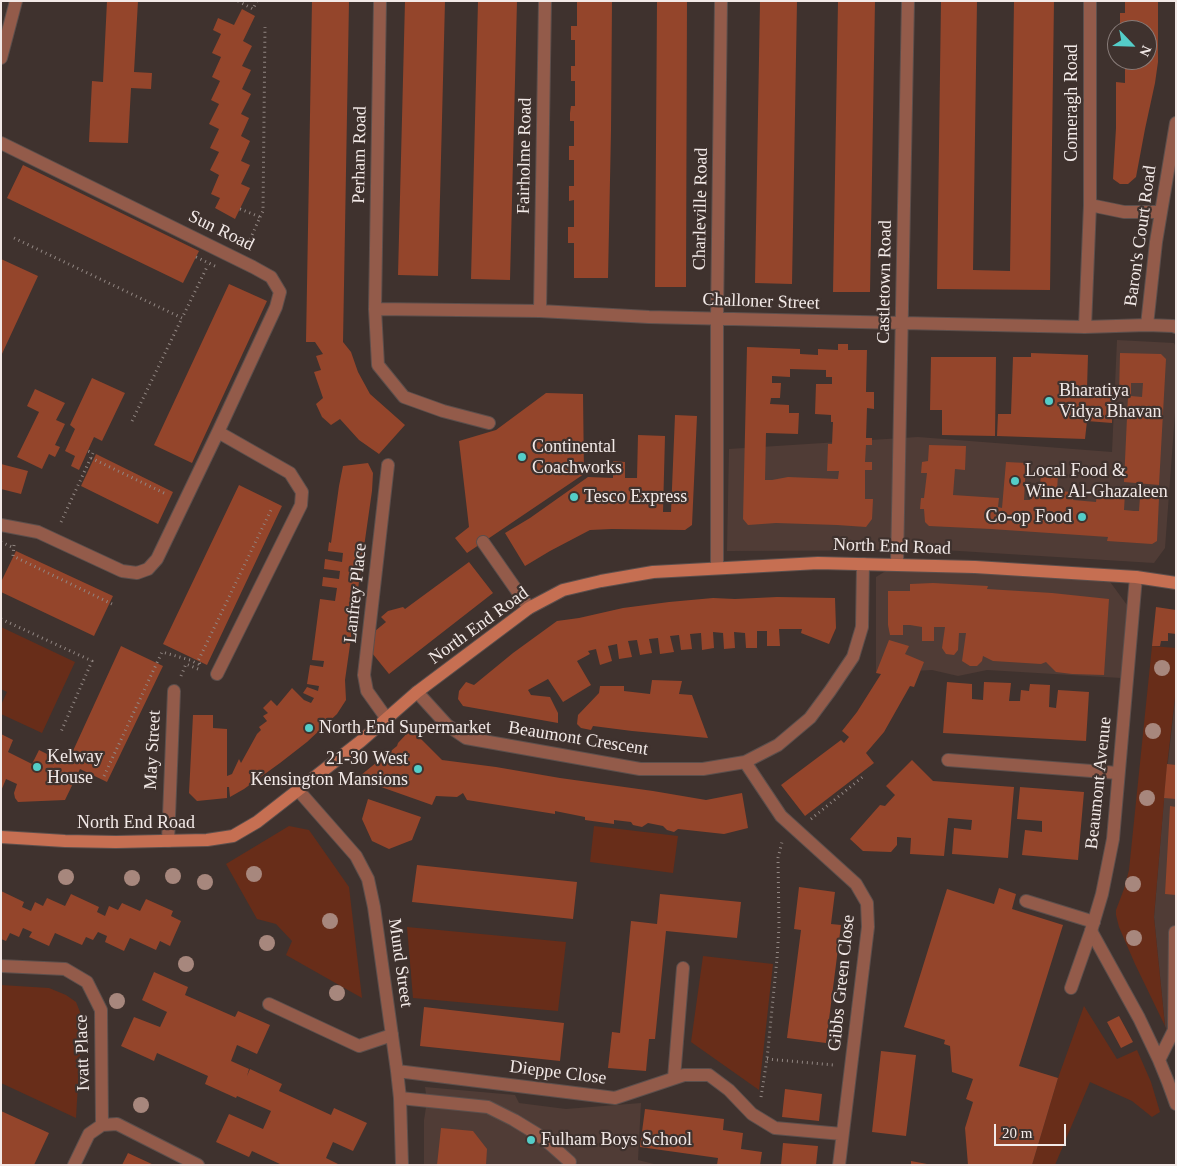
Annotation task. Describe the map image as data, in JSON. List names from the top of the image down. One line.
{"streets":{"main road":["North End Road"],"street":["Comeragh Road","Perham Road","Fairholme Road","Charleville Road","Sun Road","Baron's Court Road","Castletown Road","Challoner Street","Lanfrey Place","Beaumont Crescent","May Street","Beaumont Avenue","Mund Street","Gibbs Green Close","Ivatt Place","Dieppe Close"]},"crossings":[["Comeragh Road","Challoner Street"],["Perham Road","Challoner Street"],["Fairholme Road","Challoner Street"],["Charleville Road","Challoner Street"],["Charleville Road","North End Road"],["Baron's Court Road","Challoner Street"],["Castletown Road","Challoner Street"],["Castletown Road","North End Road"],["North End Road","Lanfrey Place"],["North End Road","Beaumont Crescent"],["North End Road","May Street"],["North End Road","Beaumont Avenue"],["North End Road","Mund Street"],["Beaumont Crescent","Gibbs Green Close"],["Mund Street","Dieppe Close"],["Gibbs Green Close","Dieppe Close"]],"places":["Bharatiya Vidya Bhavan","Continental Coachworks","Local Food & Wine Al-Ghazaleen","Tesco Express","Co-op Food","North End Supermarket","Kelway House","21-30 West Kensington Mansions","Fulham Boys School"],"scale_bar":"20 m","north":"bottom right"}
